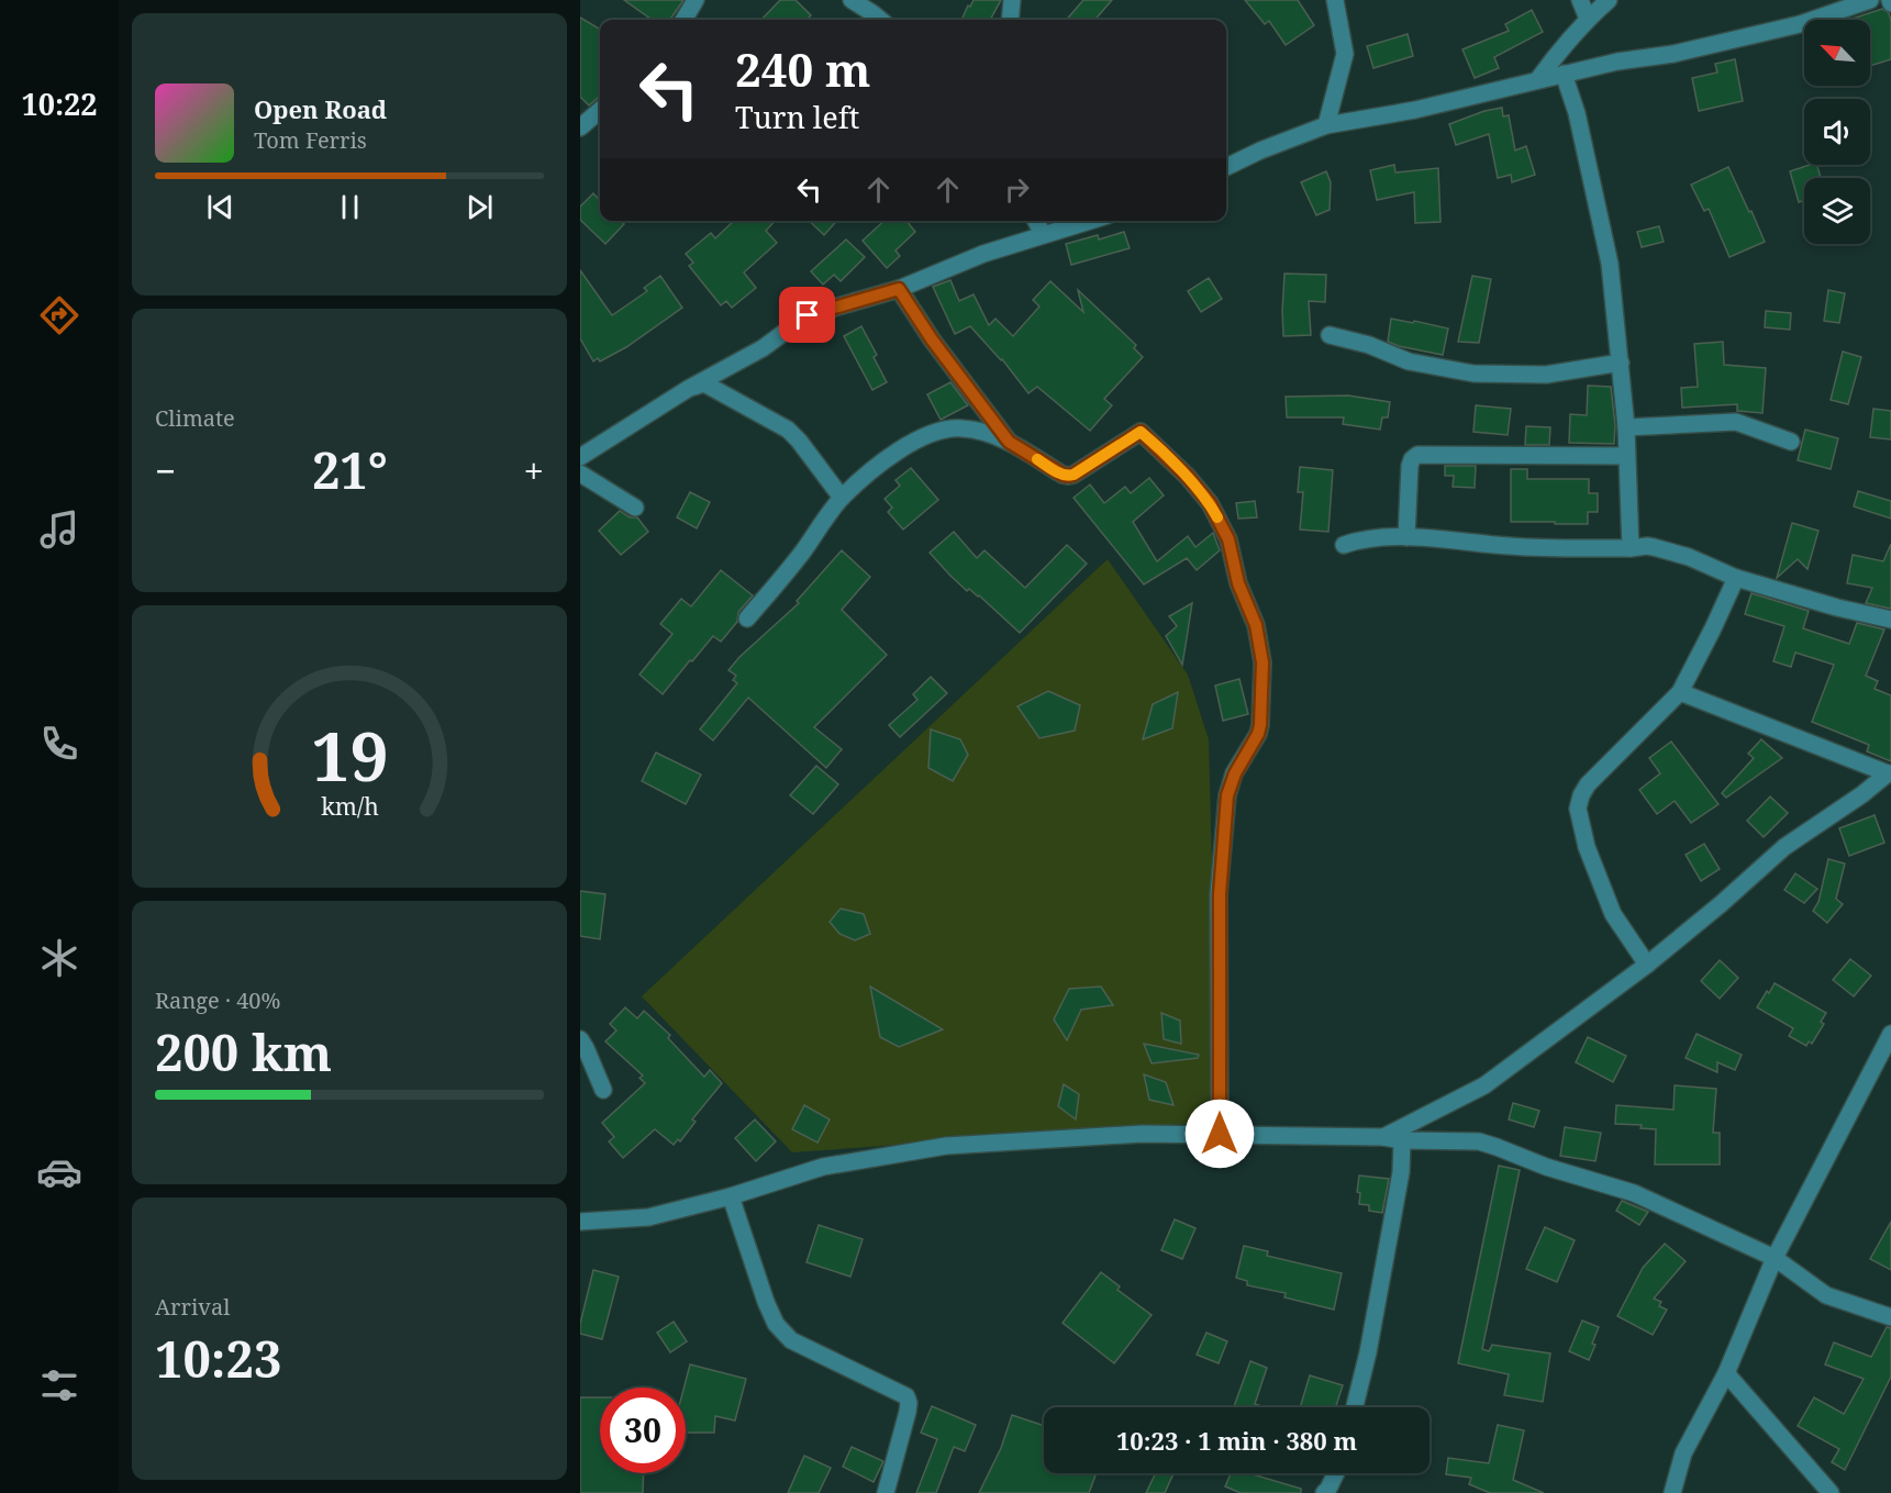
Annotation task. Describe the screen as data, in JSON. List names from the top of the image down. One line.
{"north":"top left","page":{"tabs":"10:22","turn":["240 m","Turn left"],"song":["Open Road","Tom Ferris"],"tile":["Climate",["Range · 40%","200 km"],["Arrival","10:23"]],"heat":["−","21°","+"],"limit":"30","trip":"10:23 · 1 min · 380 m","gauge":["19","km/h"]}}
